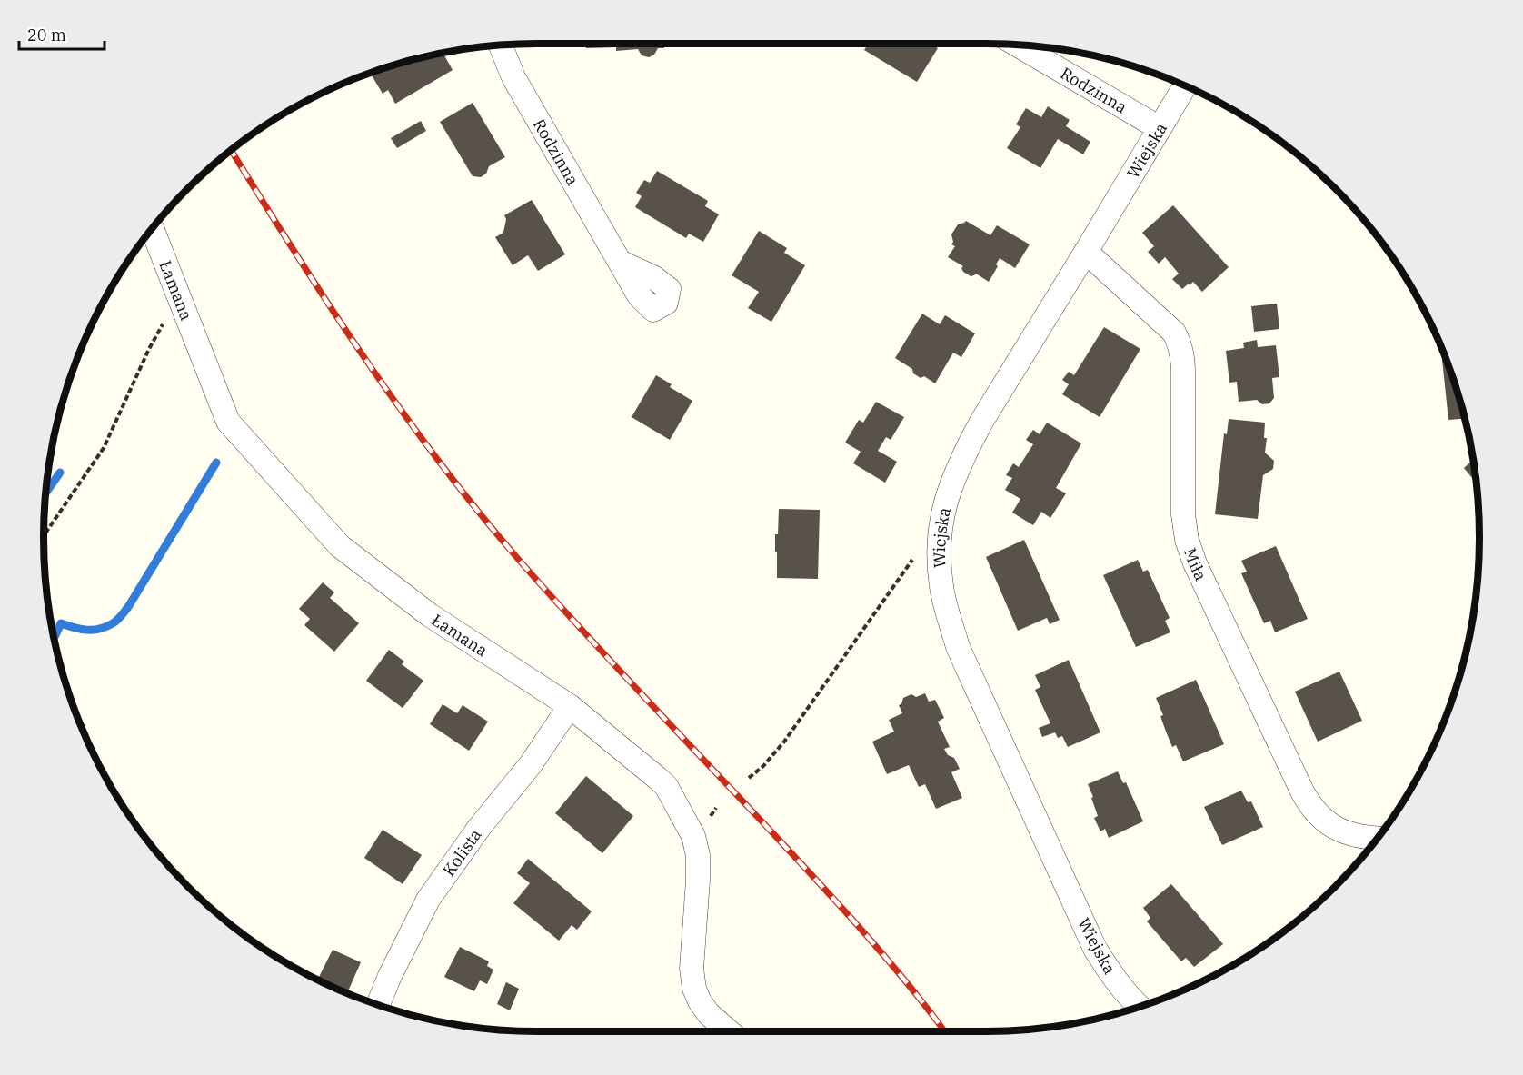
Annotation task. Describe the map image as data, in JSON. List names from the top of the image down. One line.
{"streets":{"street":["Rodzinna","Wiejska","Łamana","Miła","Kolista"]},"crossings":[["Rodzinna","Wiejska"],["Wiejska","Miła"],["Łamana","Kolista"]],"scale_bar":"20 m"}
